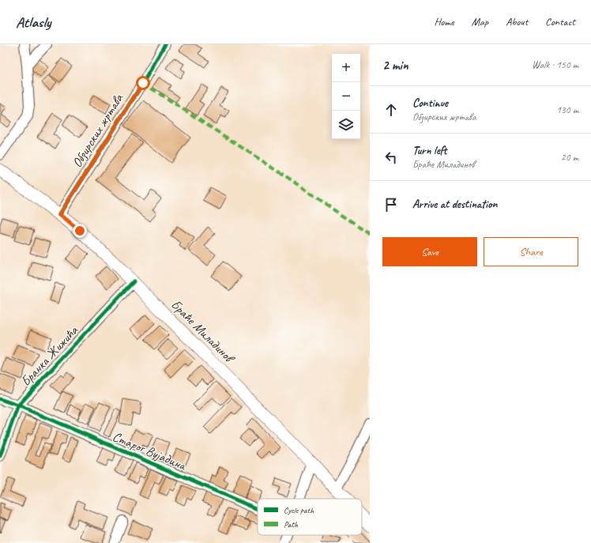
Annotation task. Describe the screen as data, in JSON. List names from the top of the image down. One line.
{"streets":{"main road":["Браће Миладинов"],"street":["Обзирских жртава","Бранка Жижића","Старог Вујадина"]},"crossings":[["Обзирских жртава","Браће Миладинов"],["Браће Миладинов","Бранка Жижића"],["Бранка Жижића","Старог Вујадина"]],"legend":["Cycle path","Path"],"page":{"header":"Atlasly","nav":["Home","Map","About","Contact"],"heading":["2 min","Walk · 150 m"],"map_buttons":["+","−"],"list":[["Continue","Обзирских жртава","130 m"],["Turn left","Браће Миладинов","20 m"],"Arrive at destination"],"buttons":["Save","Share"]}}
